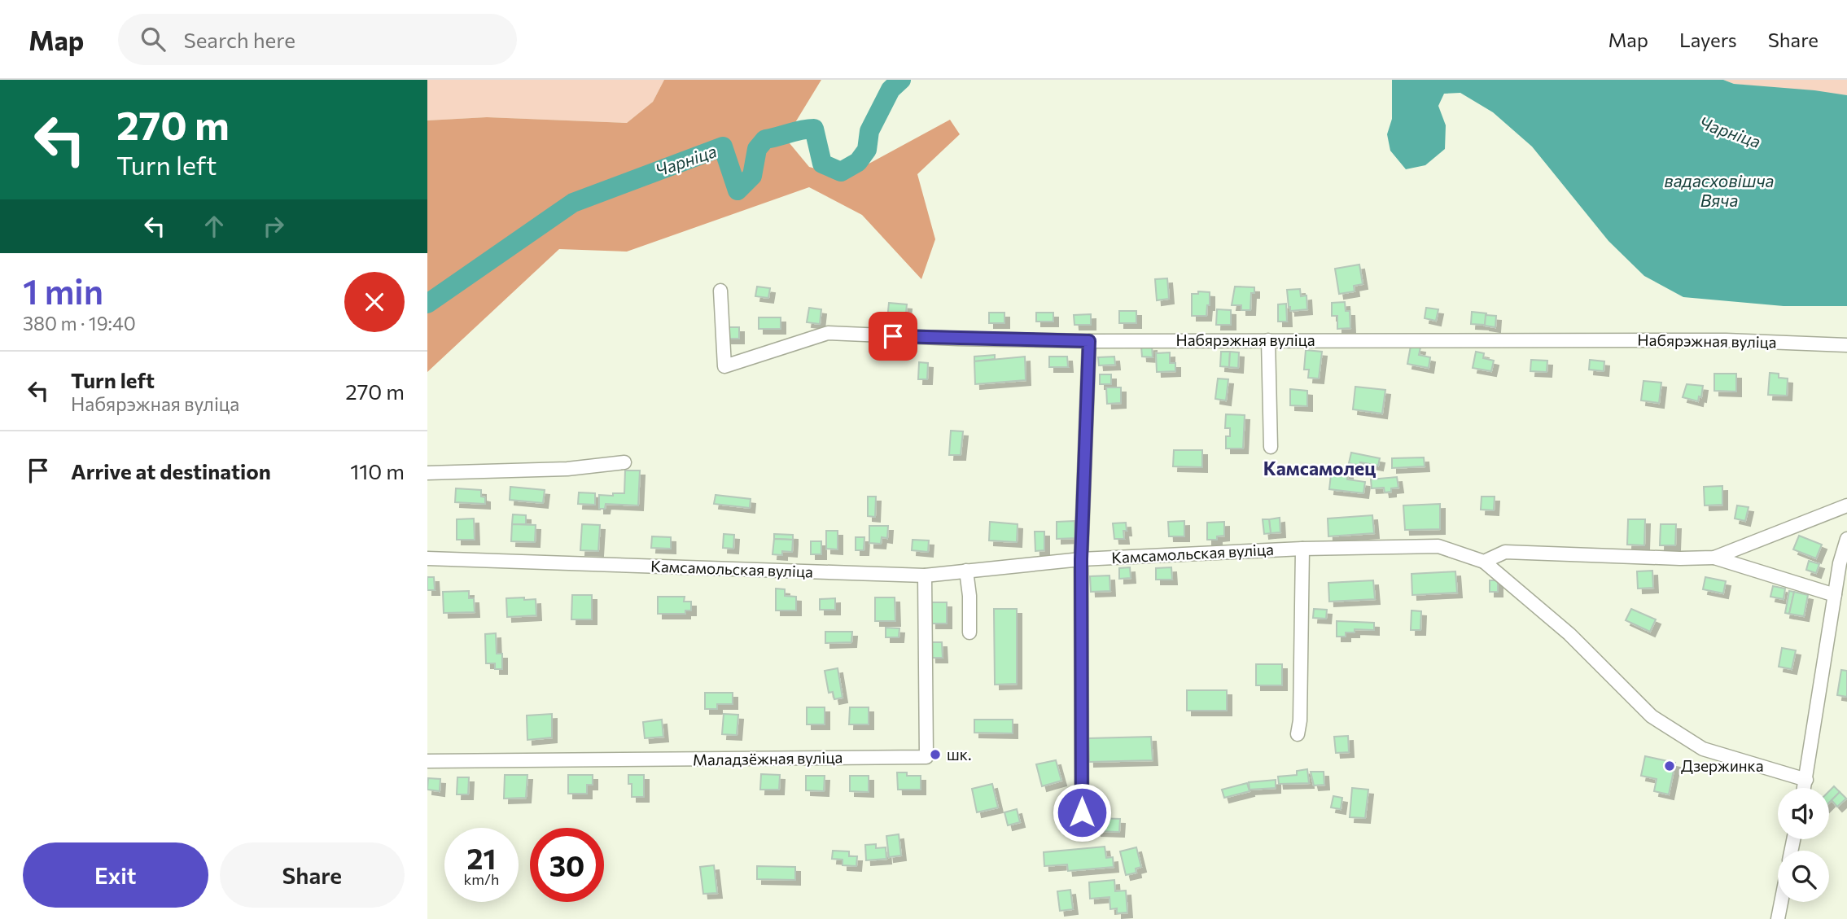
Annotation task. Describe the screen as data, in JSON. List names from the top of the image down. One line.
{"streets":{"street":["Набярэжная вуліца","Камсамольская вуліца","Маладзёжная вуліца"]},"crossings":[["Камсамольская вуліца","Маладзёжная вуліца"]],"districts":["Камсамолец"],"water":["Чарніца","вадасховішча Вяча"],"places":["шк.","Дзержинка"],"page":{"header":"Map","search":"Search here","nav":["Map","Layers","Share"],"turn":["270 m","Turn left"],"heading":["1 min","380 m · 19:40"],"list":[{"name":"Turn left","note":"Набярэжная вуліца","value":"270 m"},{"name":"Arrive at destination","value":"110 m"}],"speed":"21 km/h","limit":"30","buttons":["Exit","Share"]}}
